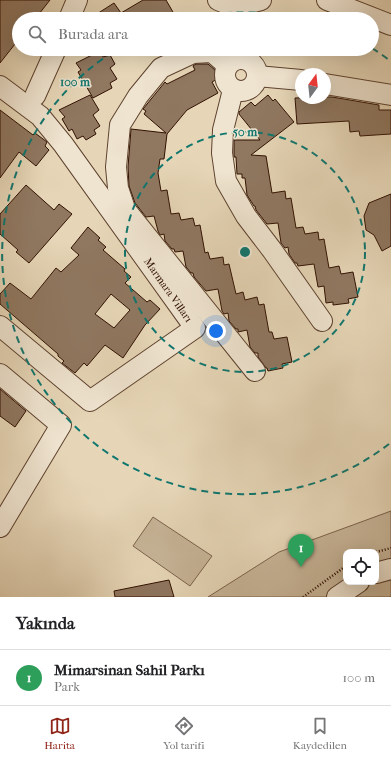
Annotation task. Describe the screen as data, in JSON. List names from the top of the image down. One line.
{"streets":{"street":["Marmara Vilları"]},"north":"top","page":{"search":"Burada ara","pins":"1","heading":"Yakında","list":[{"mark":"1","name":"Mimarsinan Sahil Parkı","note":"Park","value":"100 m"}],"nav":["Harita","Yol tarifi","Kaydedilen"]},"rings":["100 m","50 m"]}
